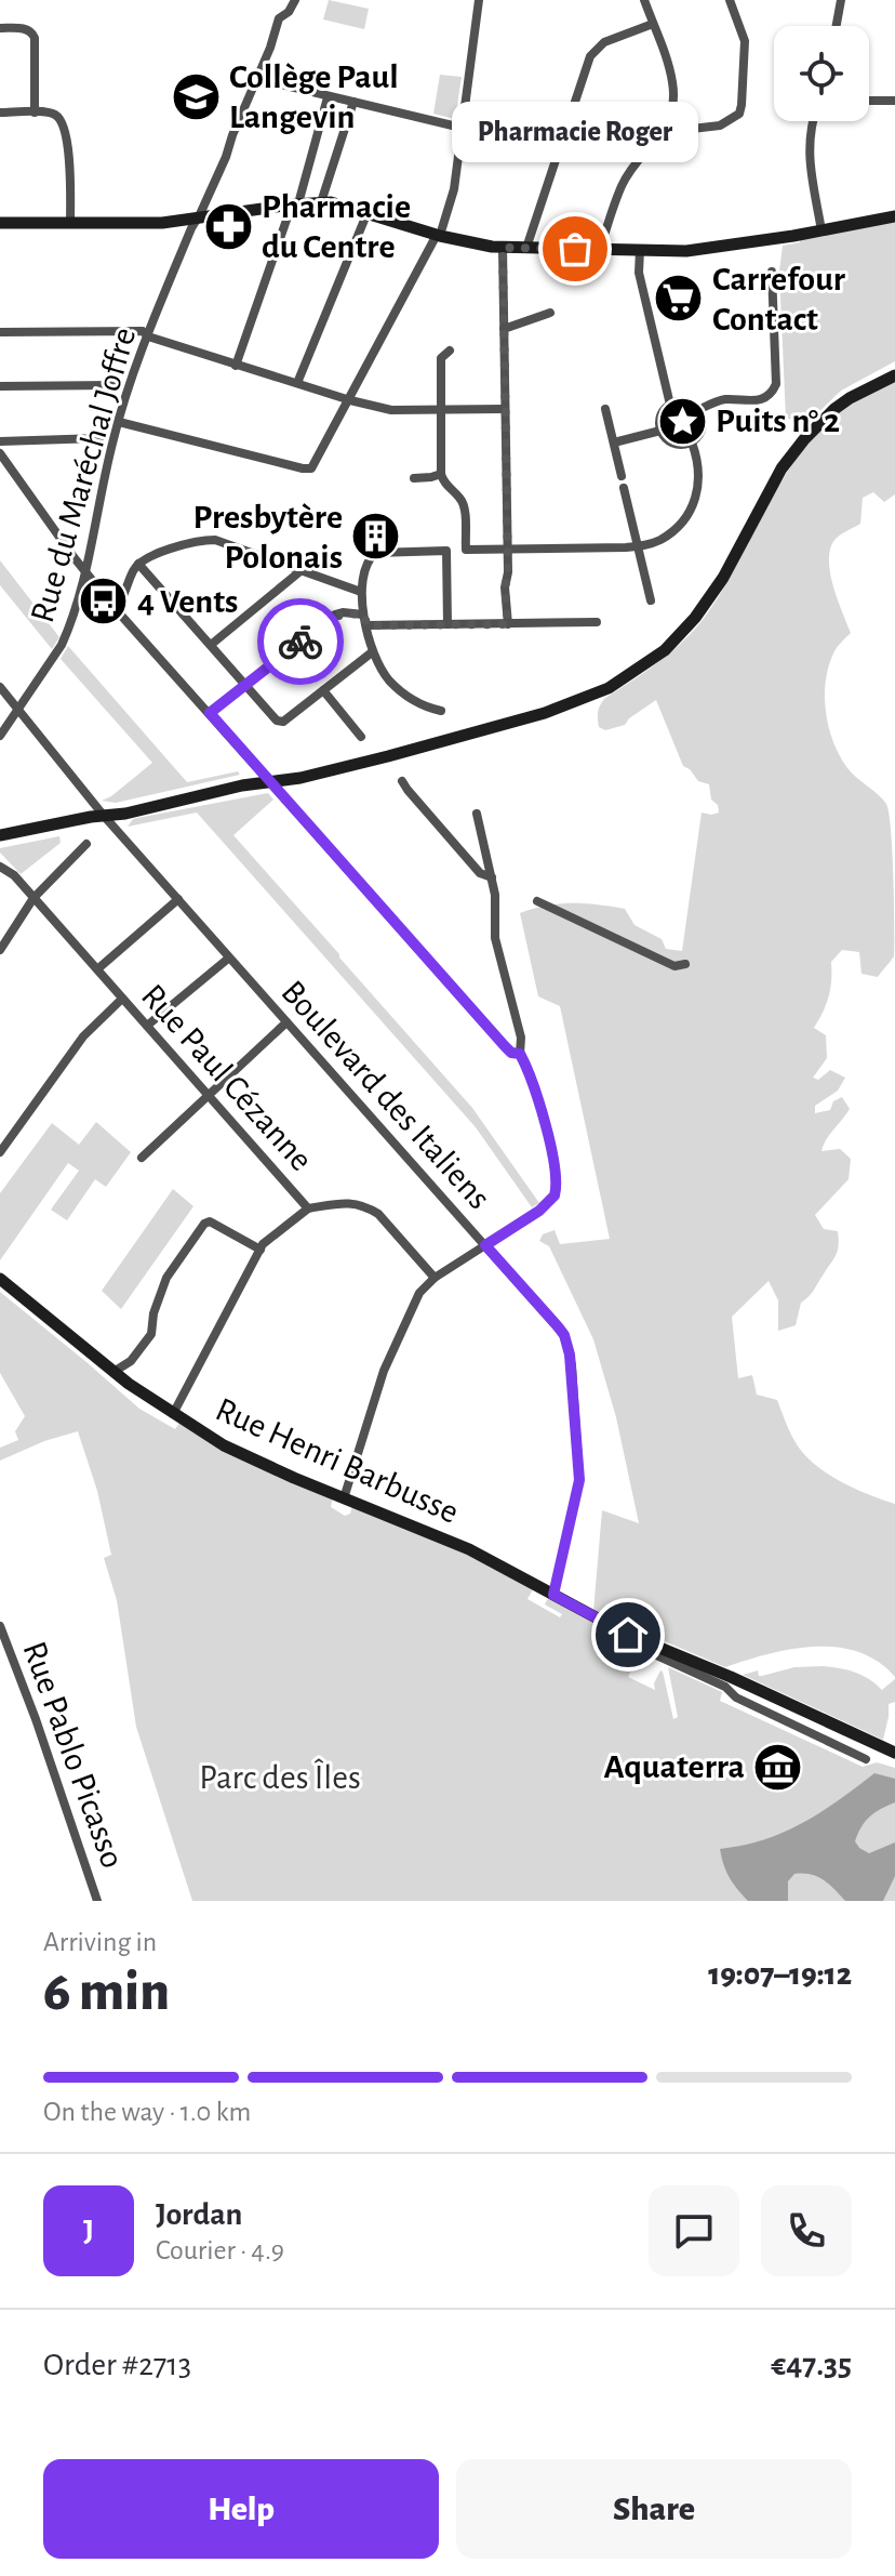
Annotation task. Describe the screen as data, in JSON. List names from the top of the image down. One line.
{"streets":{"street":["Rue du Maréchal Joffre","Rue Paul Cézanne","Boulevard des Italiens","Rue Henri Barbusse","Rue Pablo Picasso"]},"crossings":[["Rue du Maréchal Joffre","Boulevard des Italiens"],["Boulevard des Italiens","Rue Henri Barbusse"]],"parks":["Parc des Îles"],"places":{"school or university":["Collège Paul Langevin"],"pharmacy":["Pharmacie du Centre"],"other":["Pharmacie Roger"],"supermarket":["Carrefour Contact"],"place":["Puits n° 2"],"building":["Presbytère Polonais"],"bus stop":["4 Vents"],"museum":["Aquaterra"]},"page":{"bubble":"Pharmacie Roger","heading":["6 min","Arriving in","19:07–19:12"],"panel":["Jordan","Courier · 4.9","Order #2713","€47.35"],"bar":"On the way · 1.0 km","round":"J","buttons":["Help","Share"]}}
